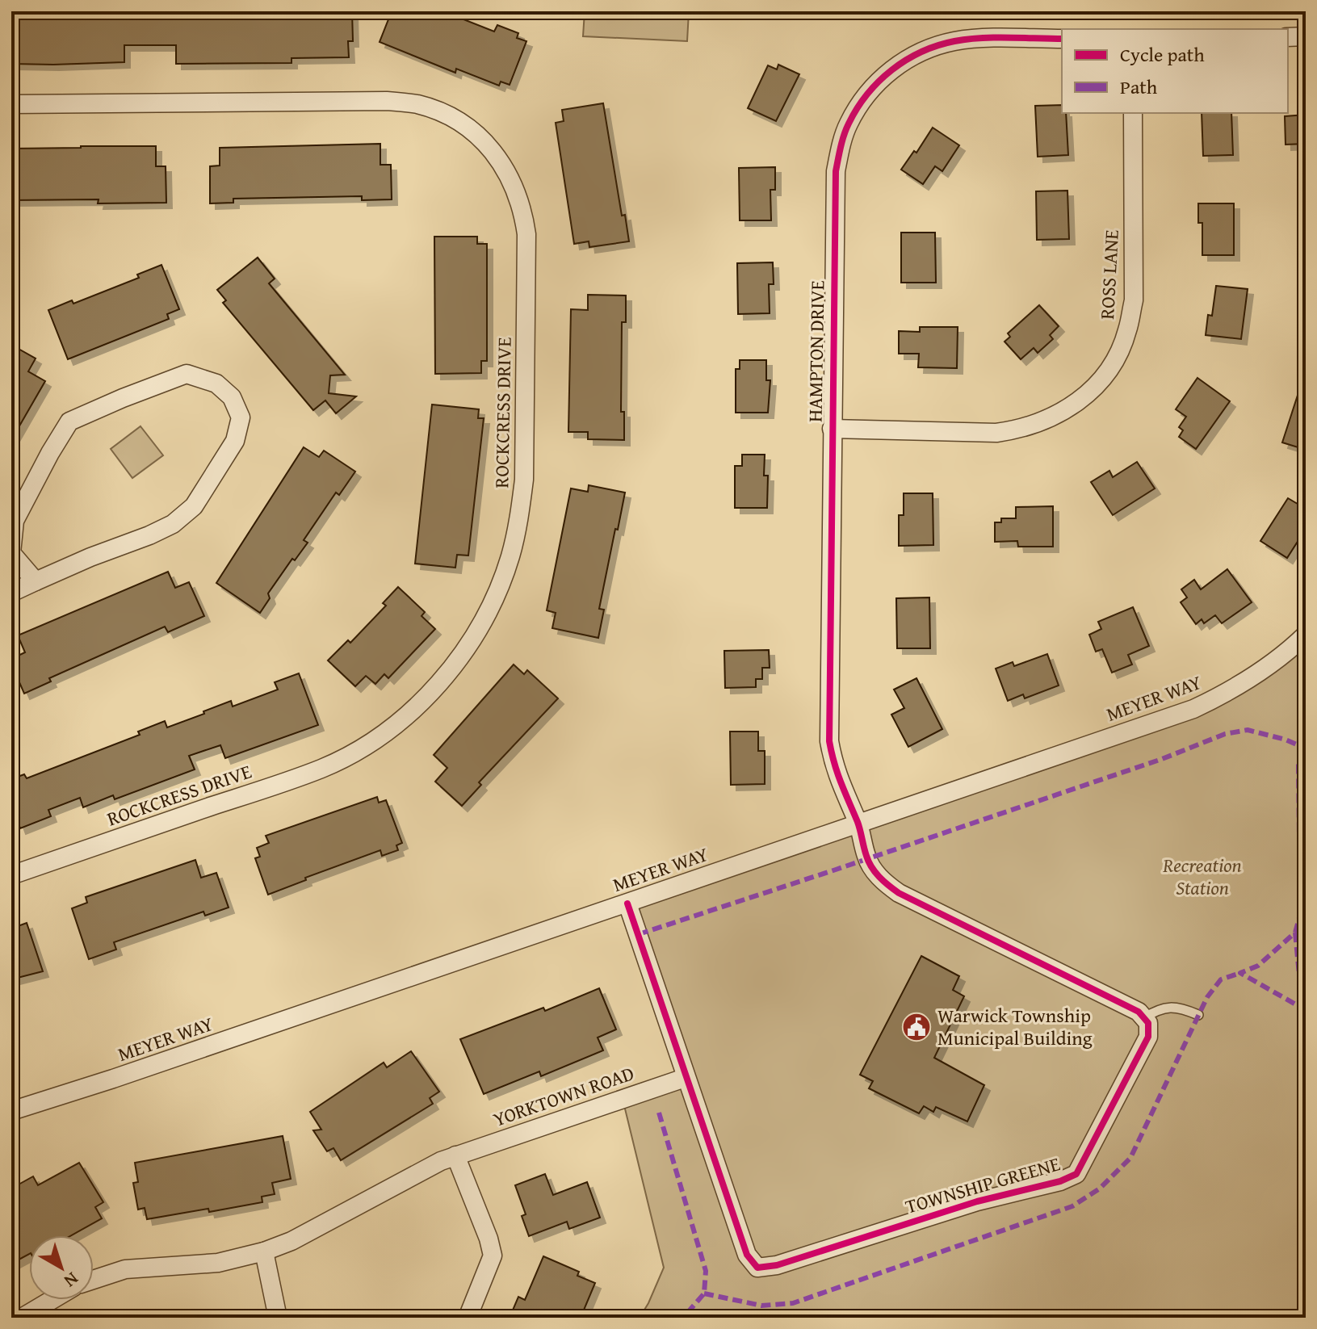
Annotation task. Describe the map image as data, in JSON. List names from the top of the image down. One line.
{"streets":{"street":["ROSS LANE","HAMPTON DRIVE","ROCKCRESS DRIVE","MEYER WAY","YORKTOWN ROAD","TOWNSHIP GREENE"]},"crossings":[["ROSS LANE","HAMPTON DRIVE"],["HAMPTON DRIVE","MEYER WAY"],["MEYER WAY","TOWNSHIP GREENE"],["YORKTOWN ROAD","TOWNSHIP GREENE"]],"parks":["Recreation Station"],"places":{"public building":["Warwick Township Municipal Building"]},"legend":["Cycle path","Path"],"north":"bottom right"}
